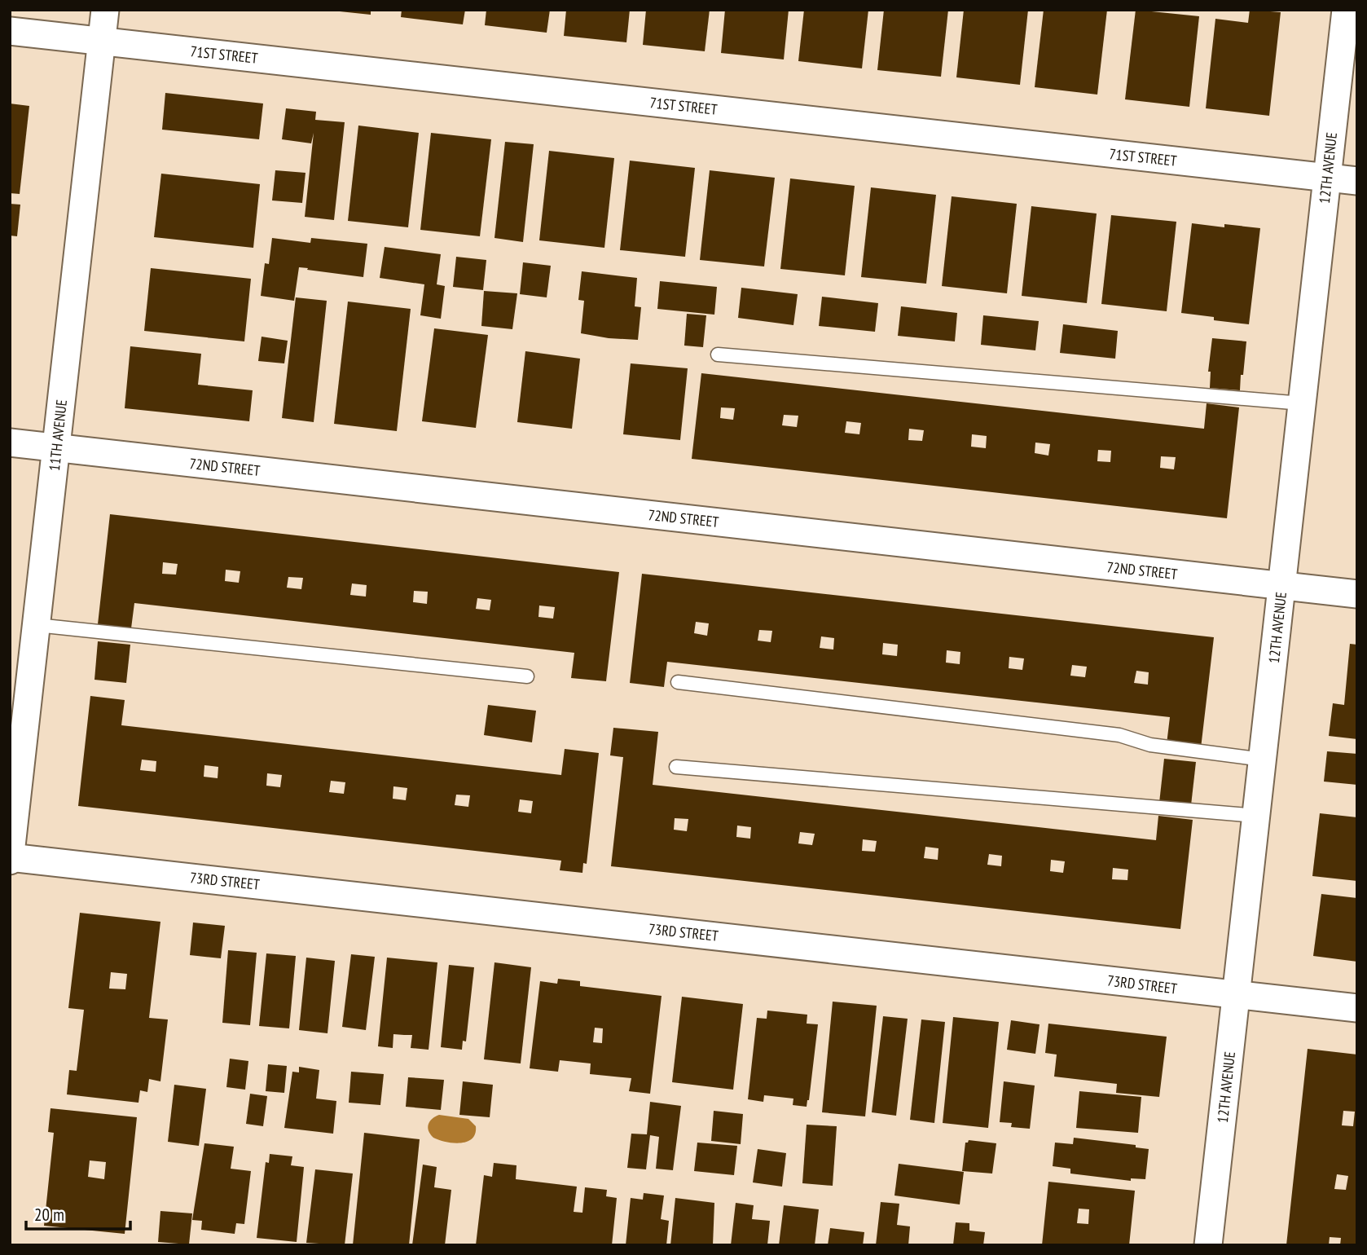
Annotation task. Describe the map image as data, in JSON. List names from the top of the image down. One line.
{"streets":{"street":["71ST STREET","12TH AVENUE","11TH AVENUE","72ND STREET","73RD STREET"]},"crossings":[["71ST STREET","12TH AVENUE"],["71ST STREET","11TH AVENUE"],["12TH AVENUE","72ND STREET"],["12TH AVENUE","73RD STREET"],["11TH AVENUE","72ND STREET"],["11TH AVENUE","73RD STREET"]],"scale_bar":"20 m"}
